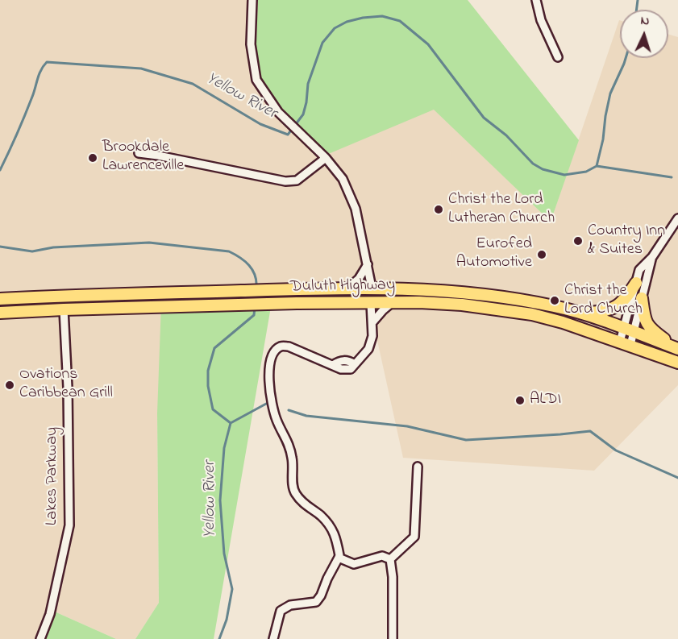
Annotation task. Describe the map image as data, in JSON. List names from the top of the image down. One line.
{"streets":{"main road":["Duluth Highway"],"street":["Lakes Parkway"]},"crossings":[["Duluth Highway","Lakes Parkway"]],"water":["Yellow River"],"places":["Brookdale Lawrenceville","Christ the Lord Lutheran Church","Country Inn & Suites","Eurofed Automotive","Christ the Lord Church","Ovations Caribbean Grill","ALDI"],"north":"top"}
